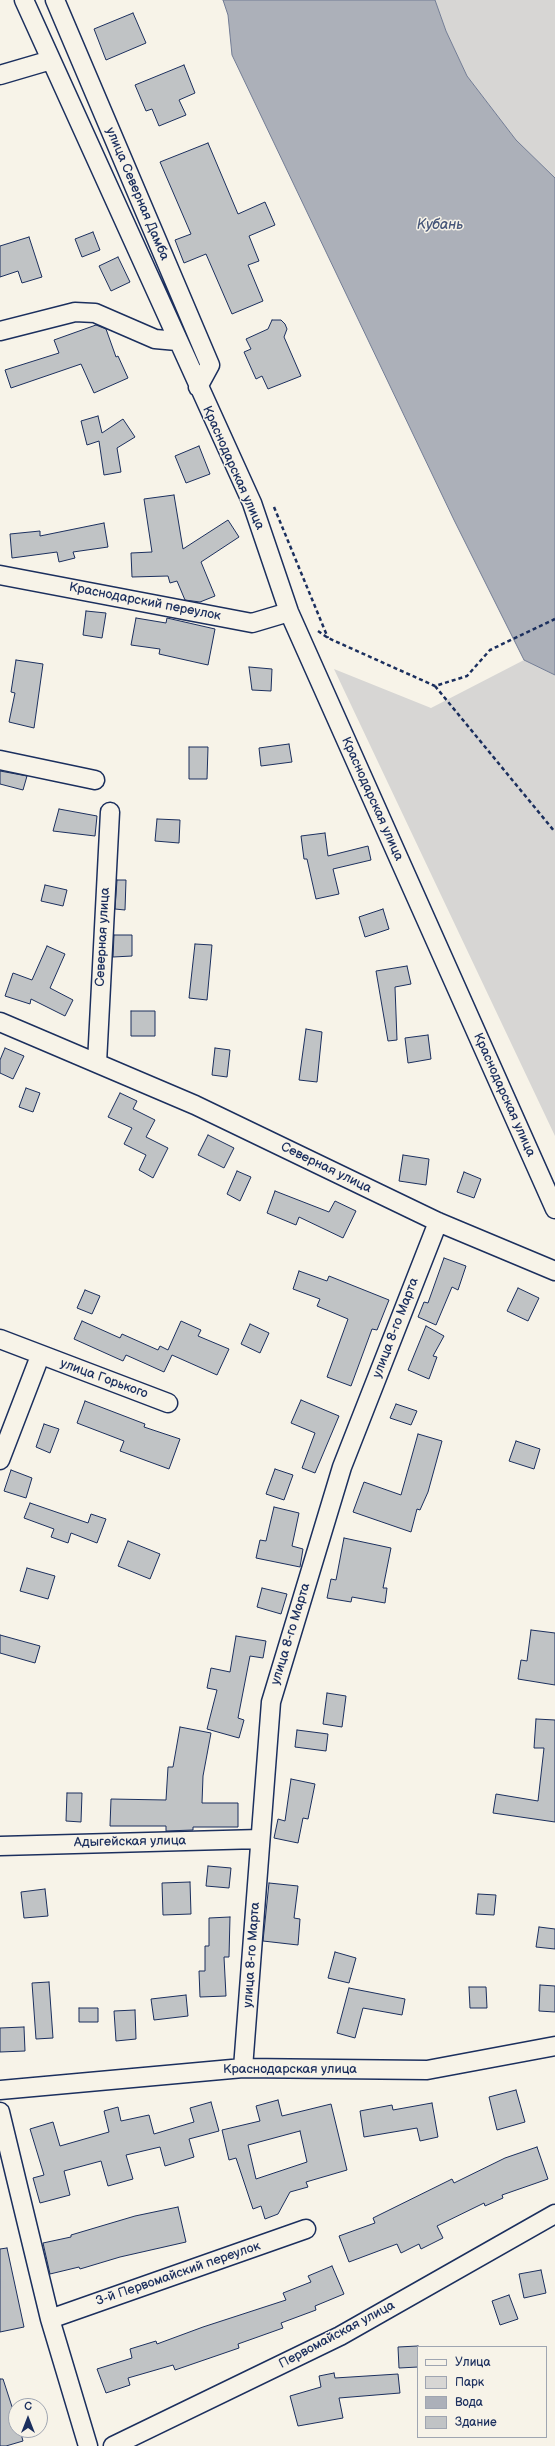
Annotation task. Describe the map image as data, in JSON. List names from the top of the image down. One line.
{"streets":{"street":["улица Северная Дамба","Краснодарская улица","Краснодарский переулок","Северная улица","улица 8-го Марта","улица Горького","Адыгейская улица","3-й Первомайский переулок","Первомайская улица"]},"crossings":[["улица Северная Дамба","Краснодарская улица"],["Краснодарская улица","Краснодарский переулок"],["Краснодарская улица","улица 8-го Марта"],["Северная улица","улица 8-го Марта"],["улица 8-го Марта","Адыгейская улица"]],"water":["Кубань"],"legend":["Улица","Парк","Вода","Здание"],"north":"top"}
